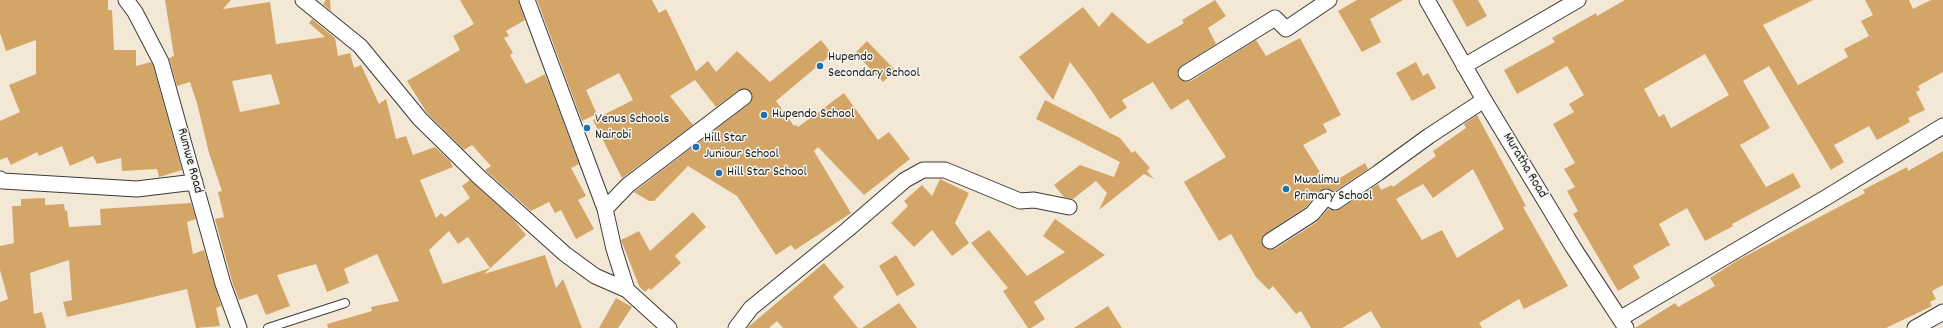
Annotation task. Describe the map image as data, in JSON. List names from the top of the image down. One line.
{"streets":{"street":["Rumwe Road","Muratha Road"]},"places":["Hupendo Secondary School","Hupendo School","Venus Schools Nairobi","Hill Star Juniour School","Hill Star School","Mwalimu Primary School"]}
